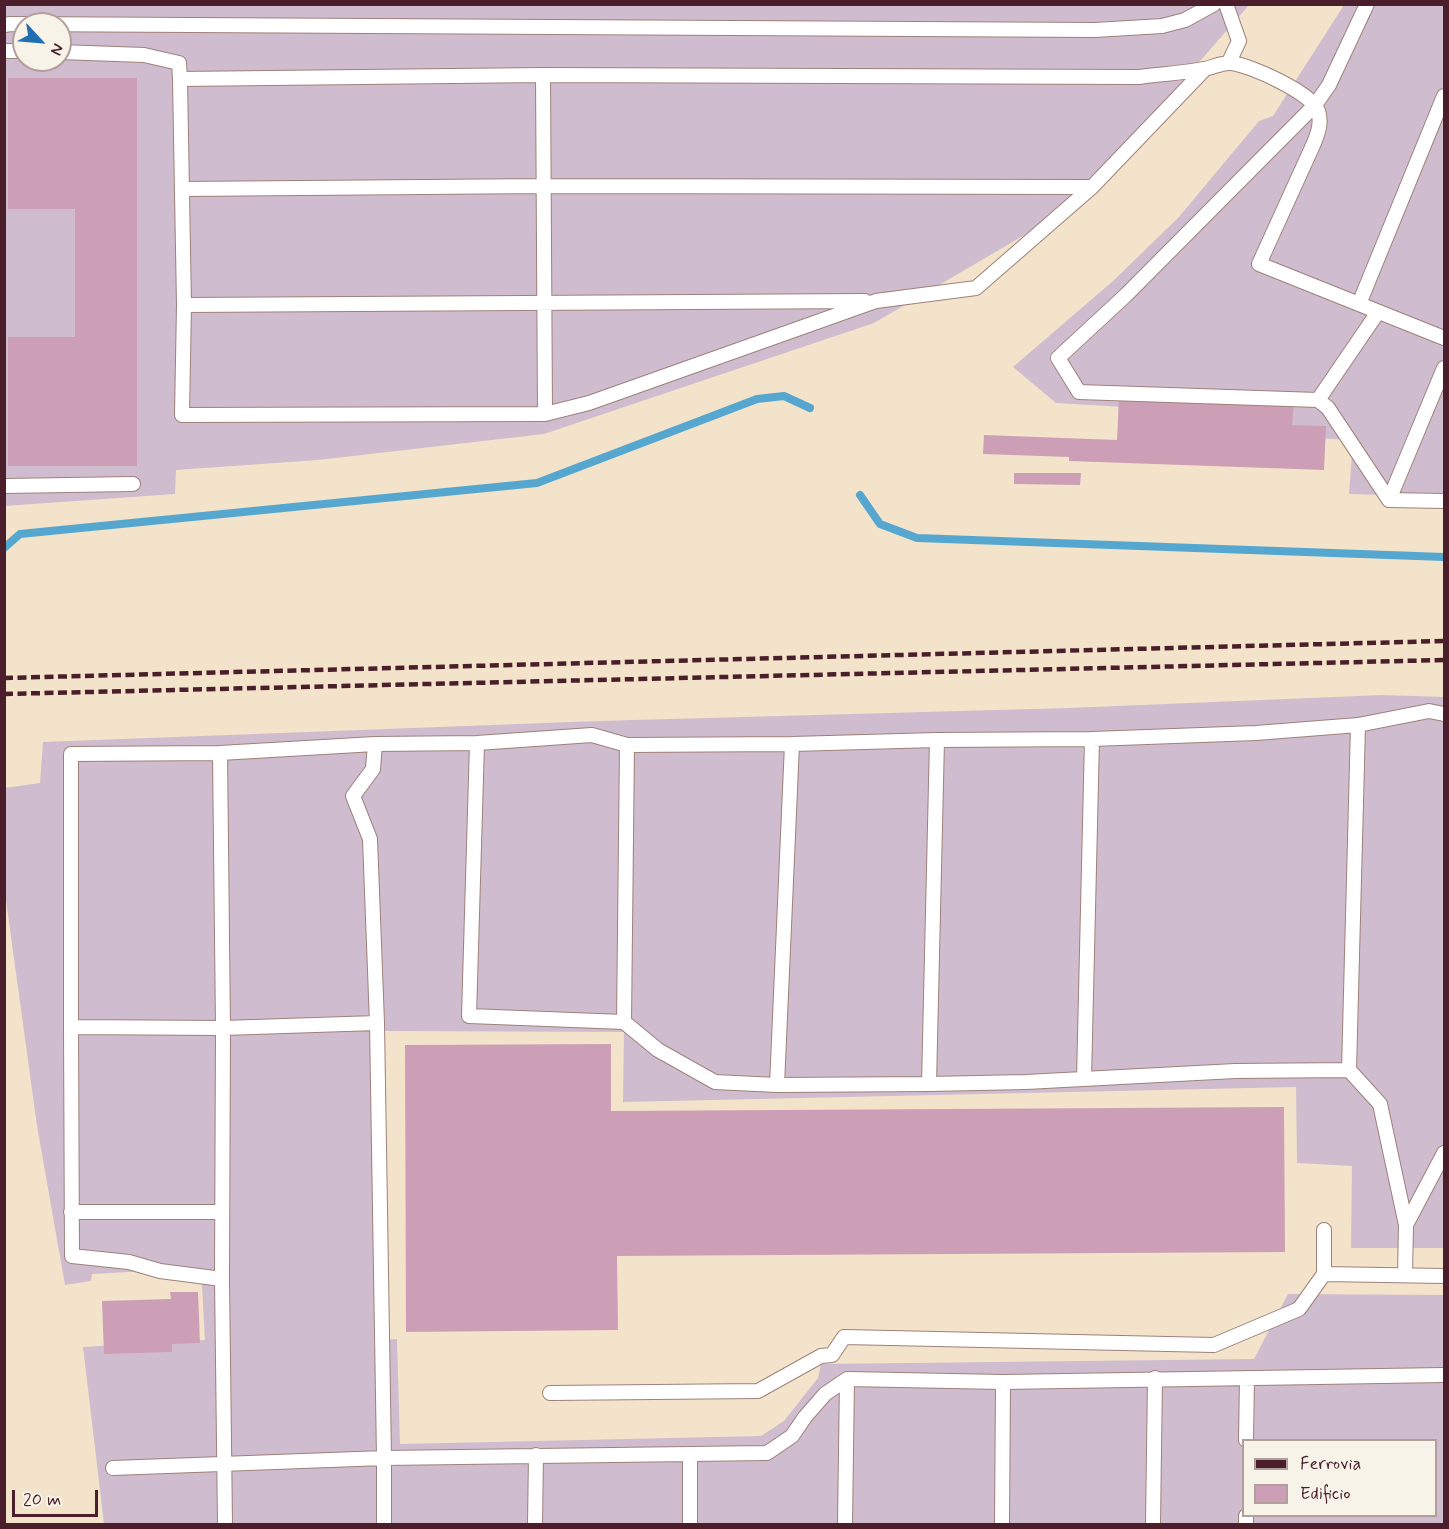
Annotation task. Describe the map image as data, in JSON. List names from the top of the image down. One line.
{"legend":["Ferrovia","Edificio"],"scale_bar":"20 m","north":"bottom right"}
